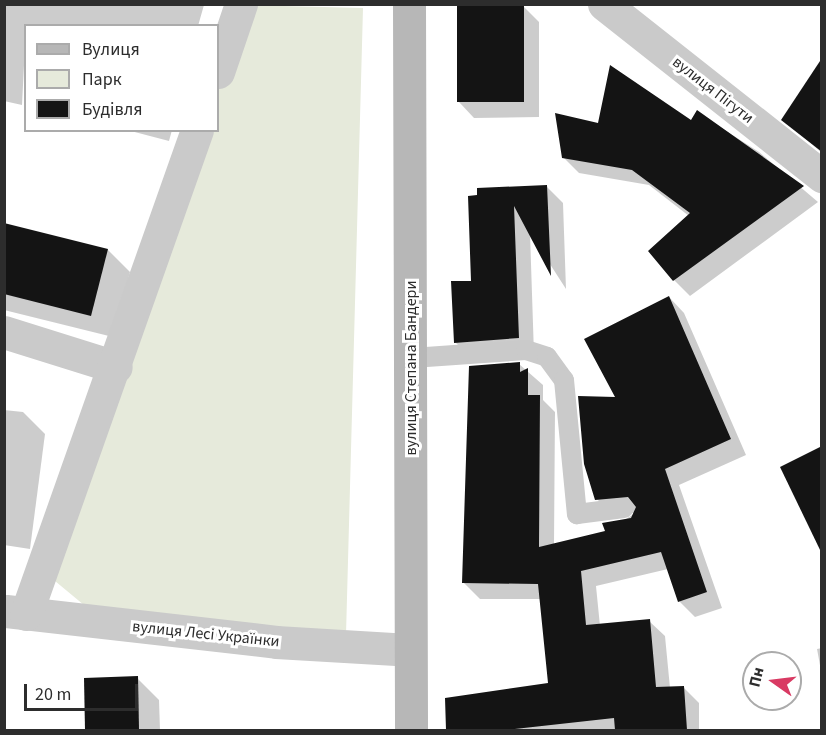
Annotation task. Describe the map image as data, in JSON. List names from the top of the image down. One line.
{"streets":{"street":["вулиця Пігути","вулиця Степана Бандери","вулиця Лесі Українки"]},"crossings":[["вулиця Степана Бандери","вулиця Лесі Українки"]],"legend":["Вулиця","Парк","Будівля"],"scale_bar":"20 m","north":"left"}
